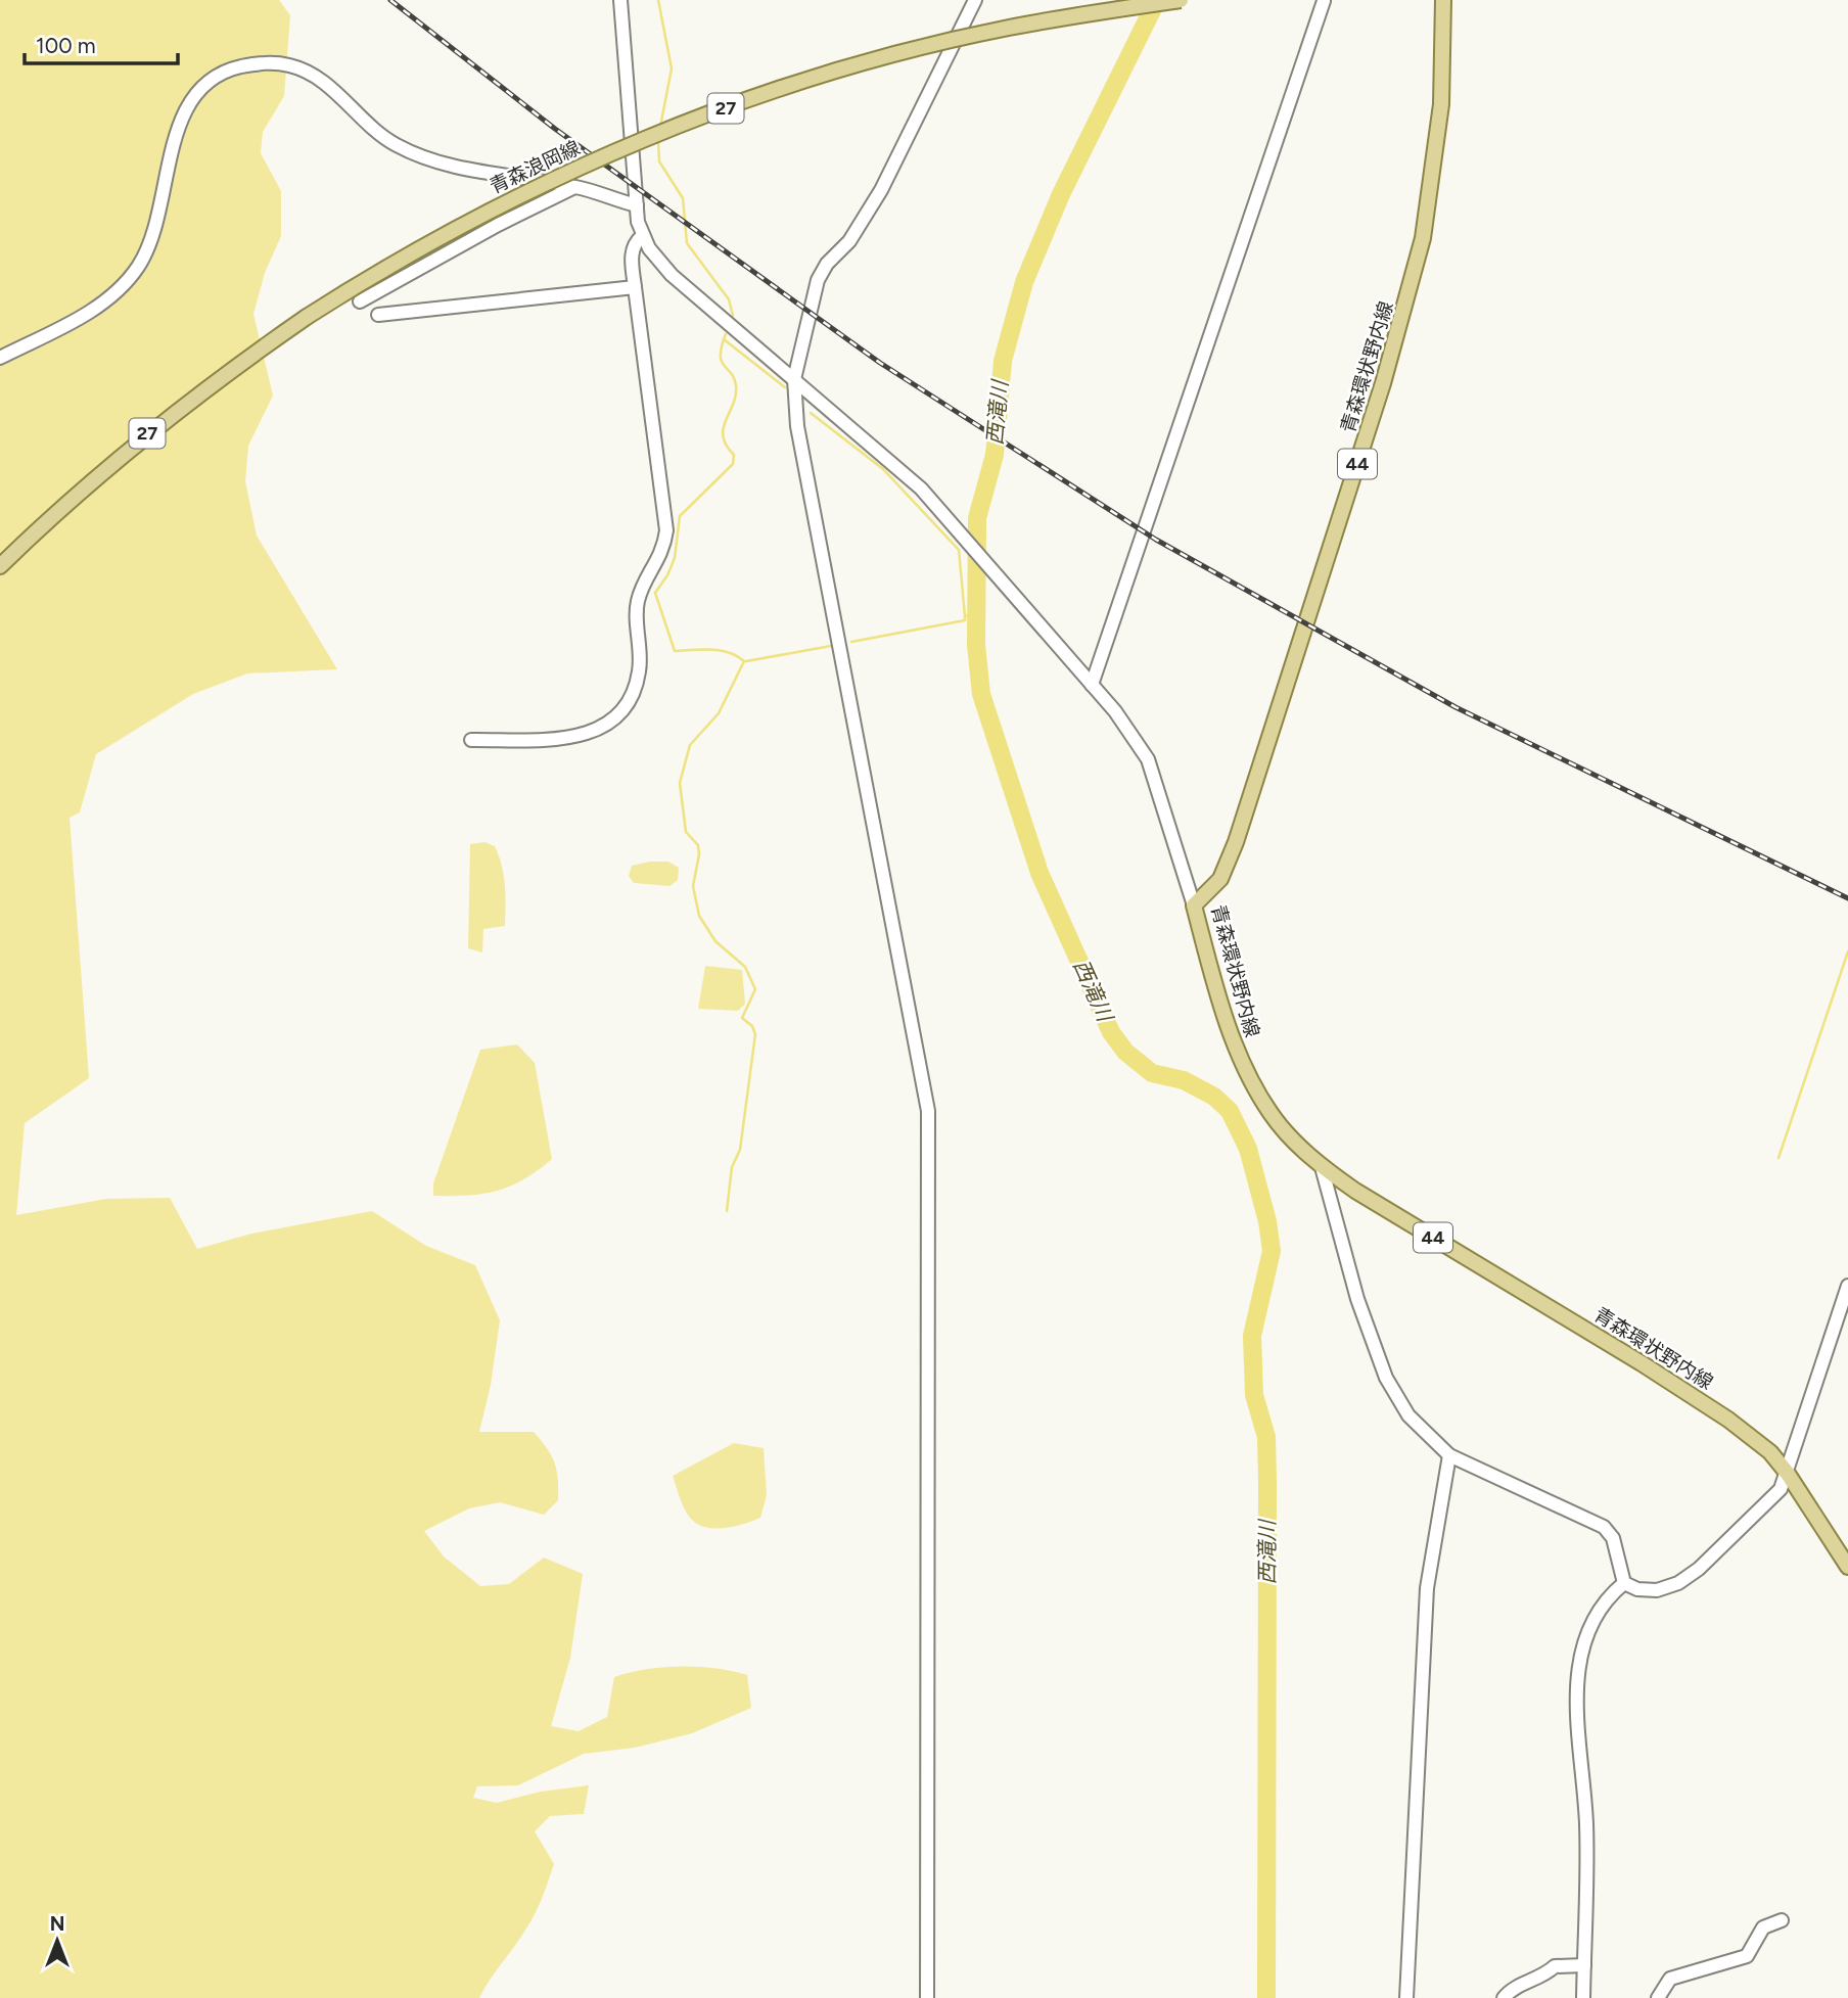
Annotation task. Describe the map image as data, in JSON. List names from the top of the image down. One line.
{"streets":{"main road":["27","青森浪岡線","青森環状野内線","44"]},"water":["西滝川"],"scale_bar":"100 m","north":"top"}
